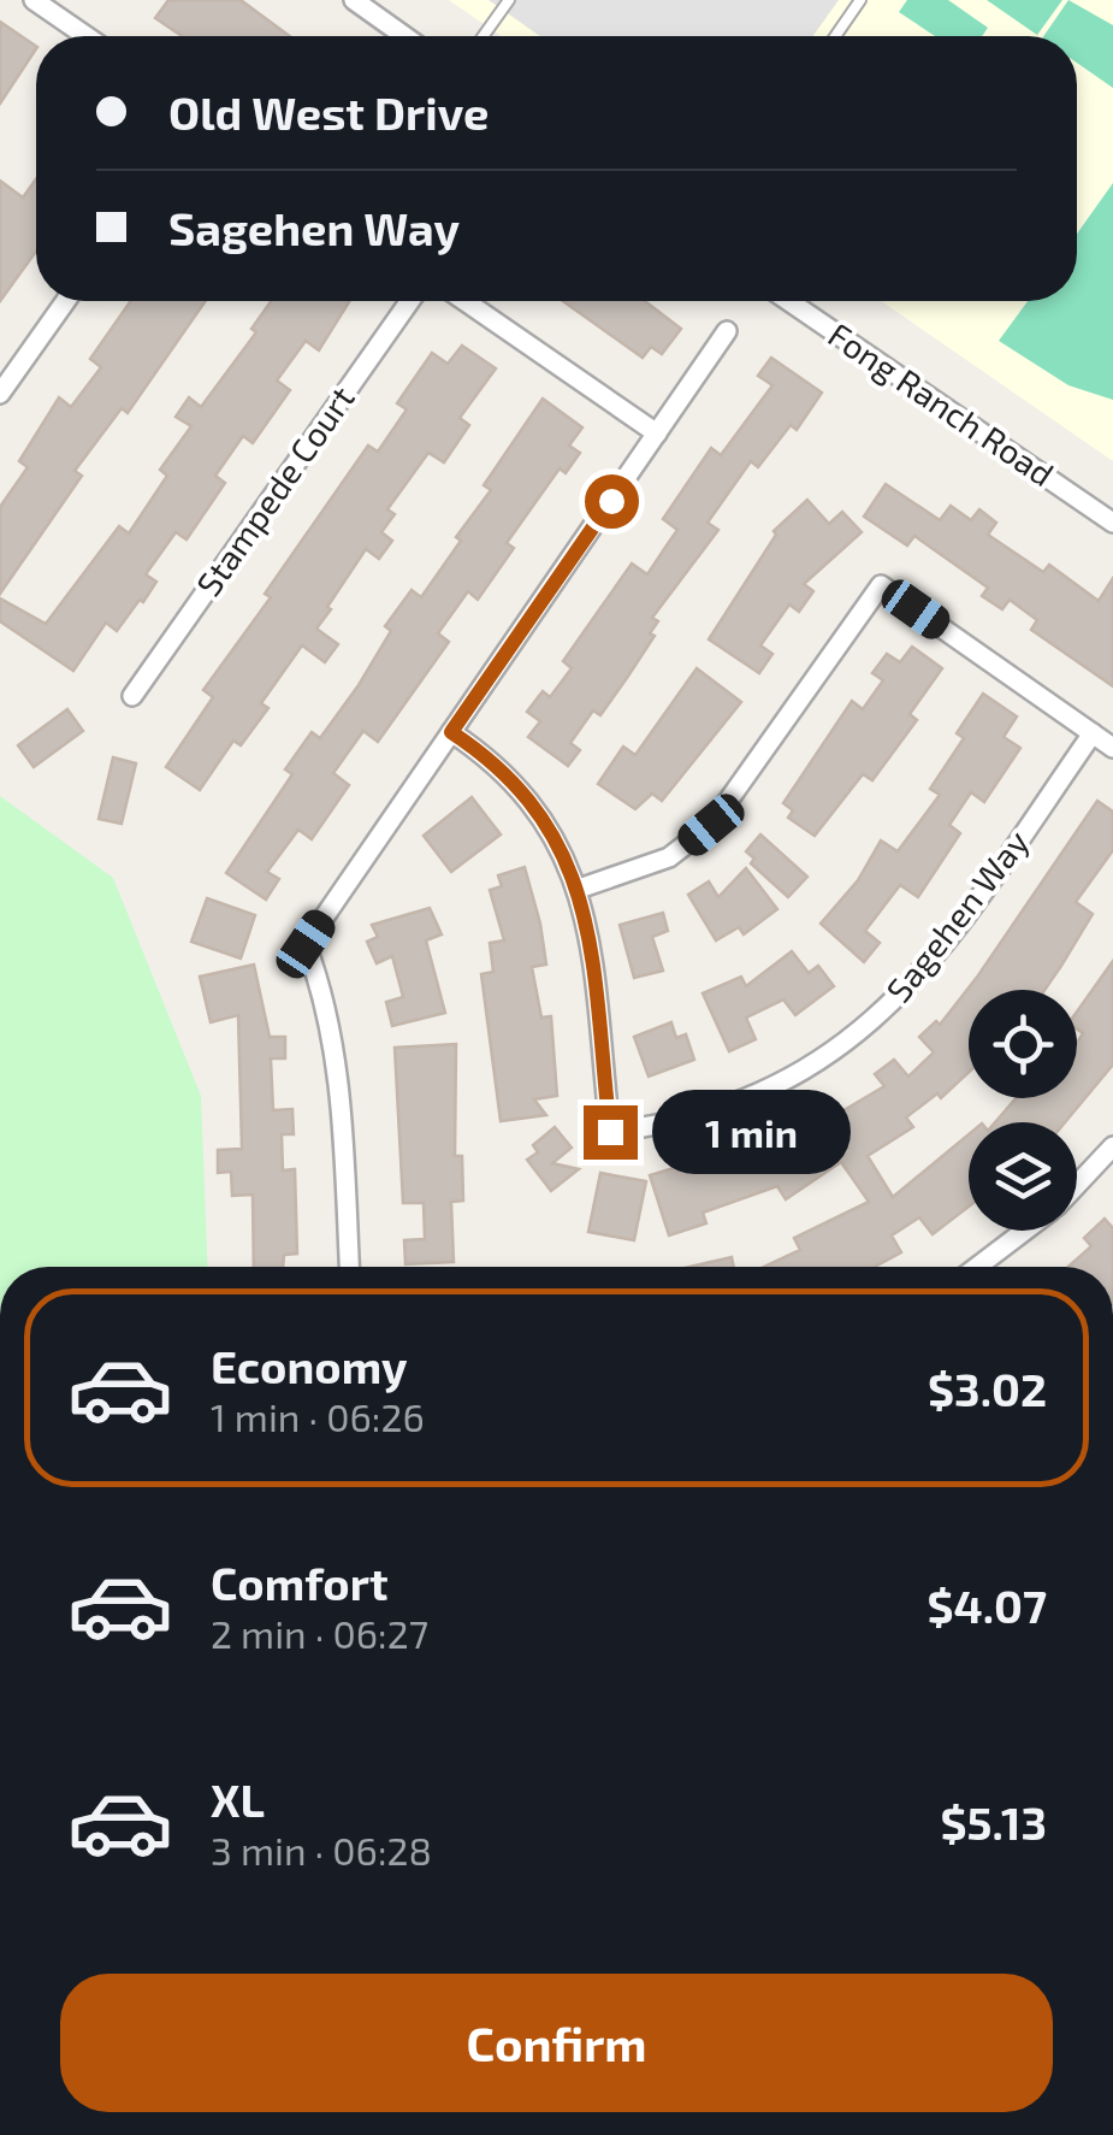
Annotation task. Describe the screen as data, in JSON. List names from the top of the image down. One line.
{"streets":{"street":["Fong Ranch Road","Stampede Court","Sagehen Way"]},"page":{"banner":["Old West Drive","Sagehen Way"],"bubble":"1 min","list":[{"name":"Economy","note":"1 min · 06:26","value":"$3.02"},{"name":"Comfort","note":"2 min · 06:27","value":"$4.07"},{"name":"XL","note":"3 min · 06:28","value":"$5.13"}],"buttons":"Confirm"}}
